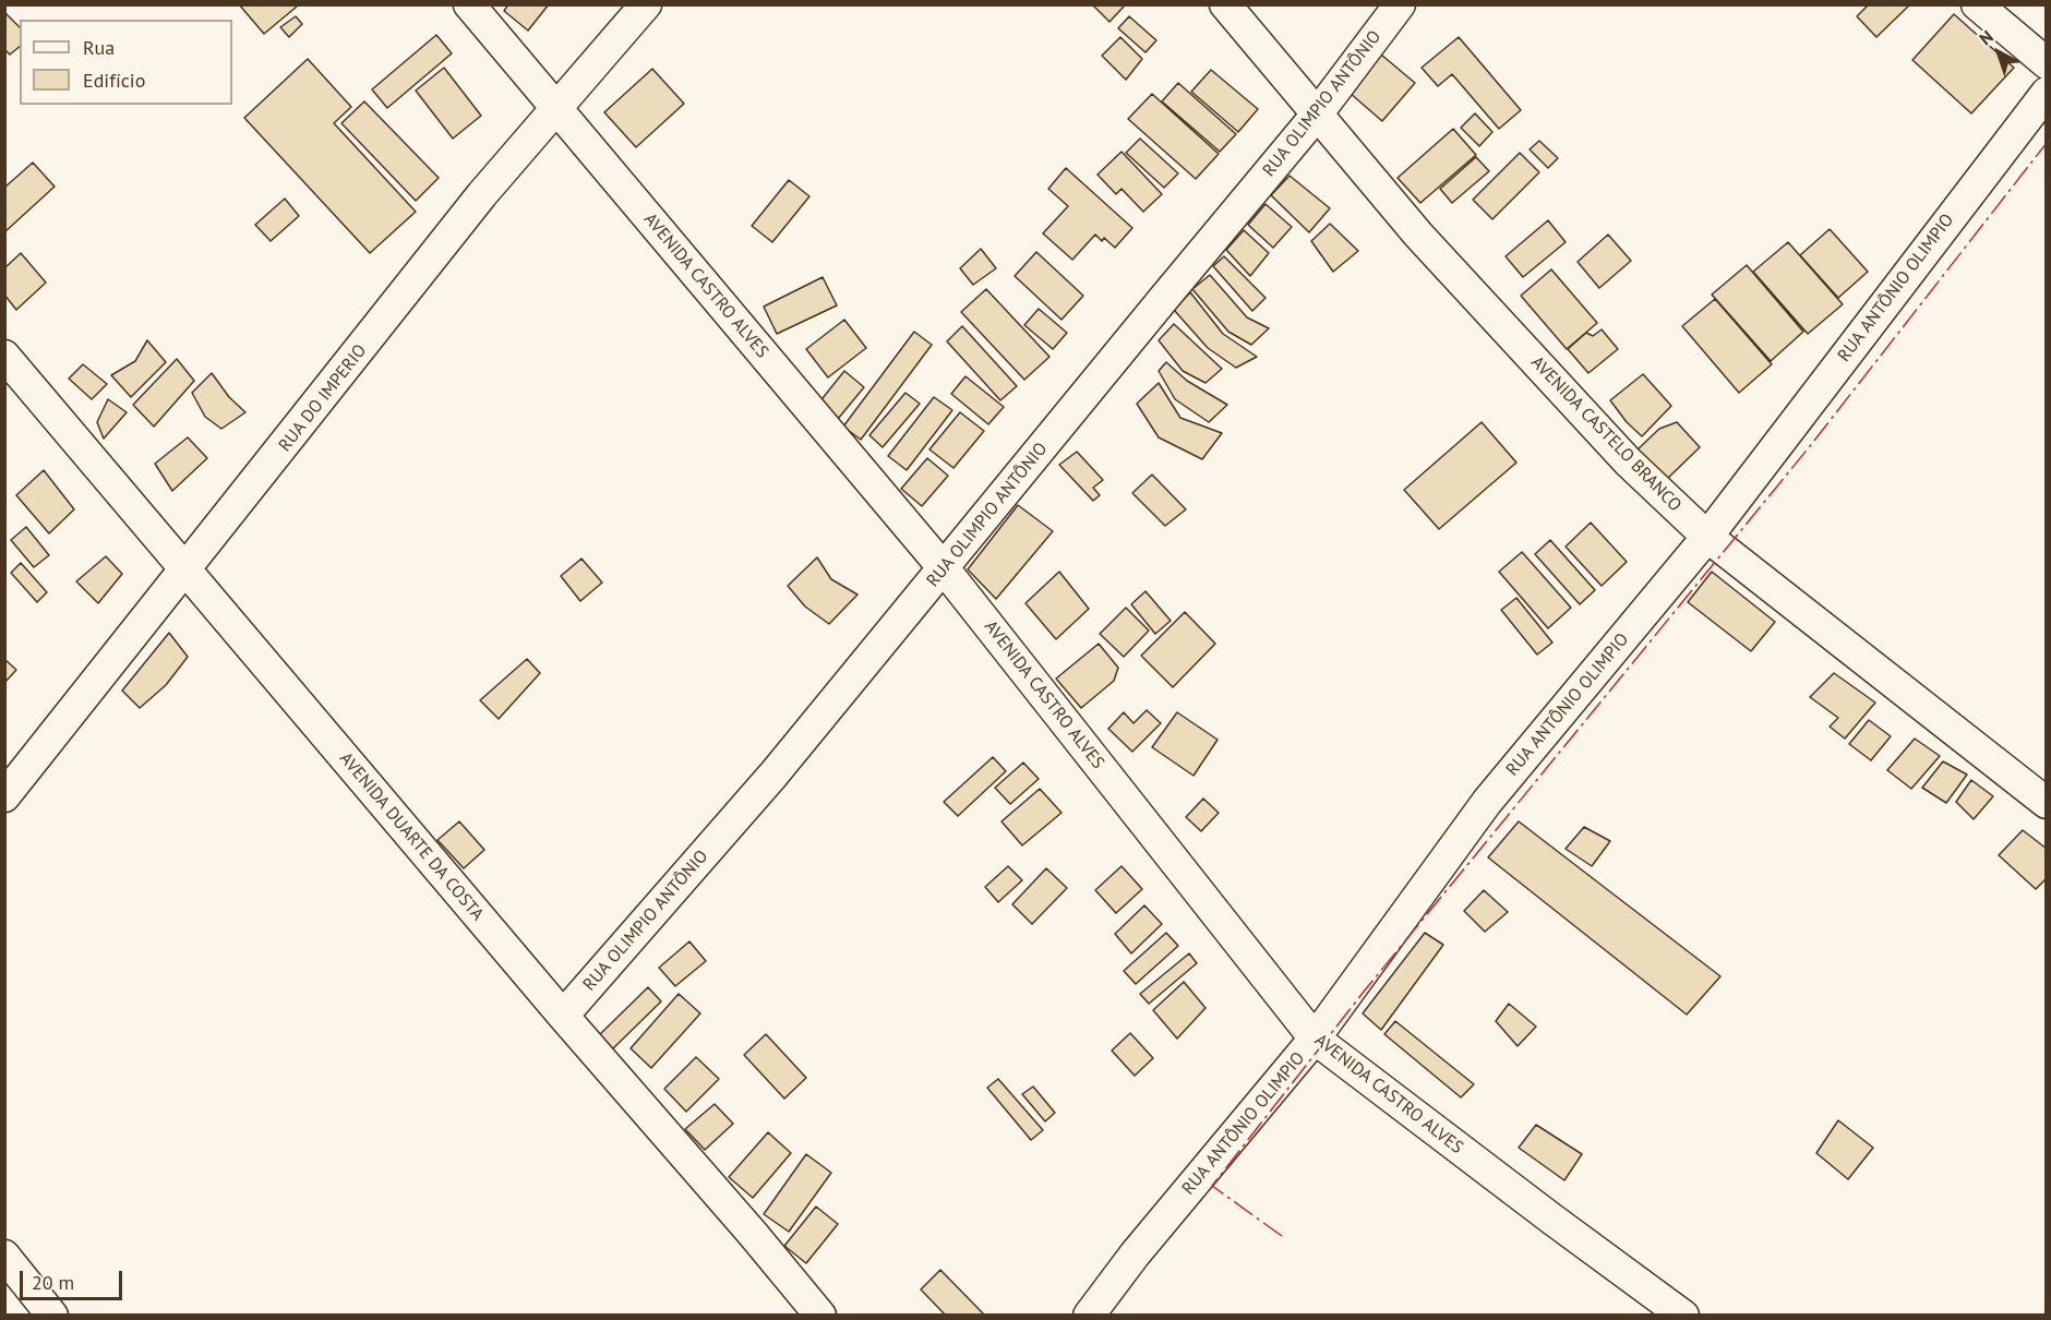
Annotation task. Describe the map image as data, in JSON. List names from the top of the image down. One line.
{"streets":{"street":["RUA OLIMPIO ANTÔNIO","AVENIDA CASTRO ALVES","RUA ANTÔNIO OLIMPIO","RUA DO IMPERIO","AVENIDA CASTELO BRANCO","AVENIDA DUARTE DA COSTA"]},"crossings":[["RUA OLIMPIO ANTÔNIO","AVENIDA CASTRO ALVES"],["RUA OLIMPIO ANTÔNIO","AVENIDA CASTELO BRANCO"],["RUA OLIMPIO ANTÔNIO","AVENIDA DUARTE DA COSTA"],["AVENIDA CASTRO ALVES","RUA ANTÔNIO OLIMPIO"],["AVENIDA CASTRO ALVES","RUA DO IMPERIO"],["RUA ANTÔNIO OLIMPIO","AVENIDA CASTELO BRANCO"],["RUA DO IMPERIO","AVENIDA DUARTE DA COSTA"]],"legend":["Rua","Edifício"],"scale_bar":"20 m","north":"top left"}
